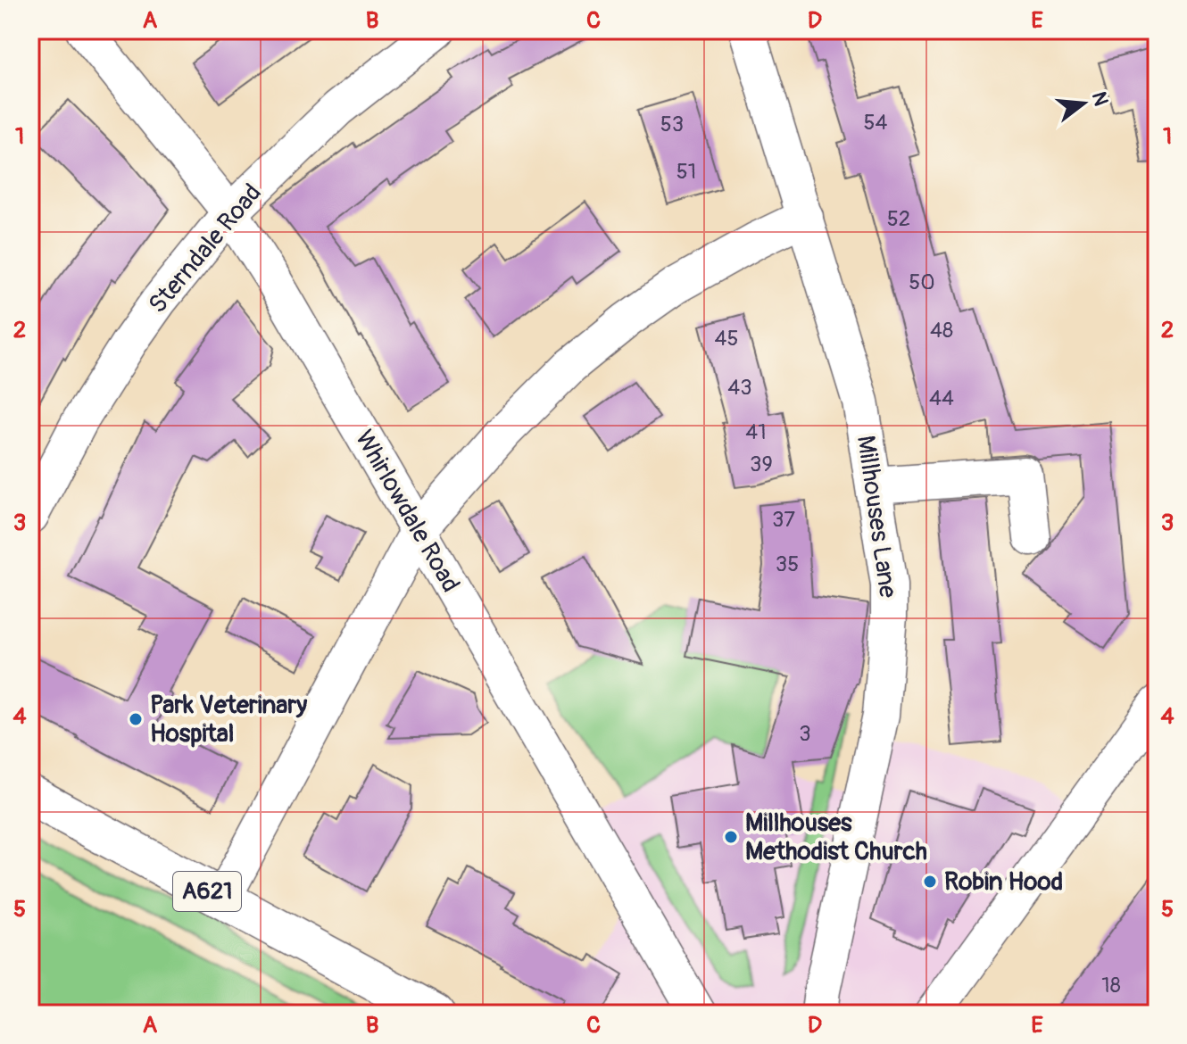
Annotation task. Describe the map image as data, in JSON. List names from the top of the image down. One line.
{"streets":{"main road":["A621"],"street":["Sterndale Road","Whirlowdale Road","Millhouses Lane"]},"crossings":[["Sterndale Road","Whirlowdale Road"]],"places":["Park Veterinary Hospital","Millhouses Methodist Church","Robin Hood"],"house_numbers":["54","53","51","52","50","48","45","43","44","41","39","37","35","3","18"],"north":"right","grid":{"columns":["A","B","C","D","E"],"rows":["1","2","3","4","5"]}}
